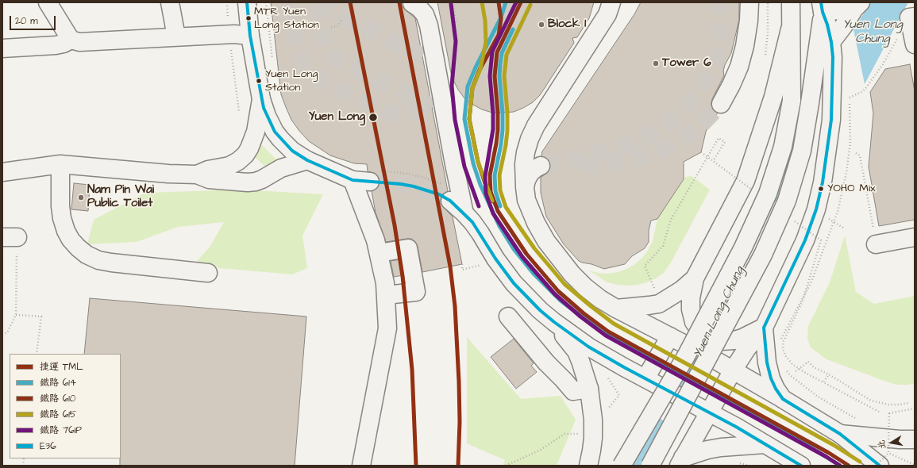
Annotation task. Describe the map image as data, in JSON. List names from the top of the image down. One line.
{"water":["Yuen Long Chung"],"places":["MTR Yuen Long Station","Block 1","Tower 6","Yuen Long Station","Yuen Long","YOHO Mix","Nam Pin Wai Public Toilet"],"lines":["metro line TML","rail line 614","rail line 610","rail line 615","rail line 761P","transit line E36"],"legend":["捷運 TML","鐵路 614","鐵路 610","鐵路 615","鐵路 761P","E36"],"scale_bar":"20 m","north":"left"}
